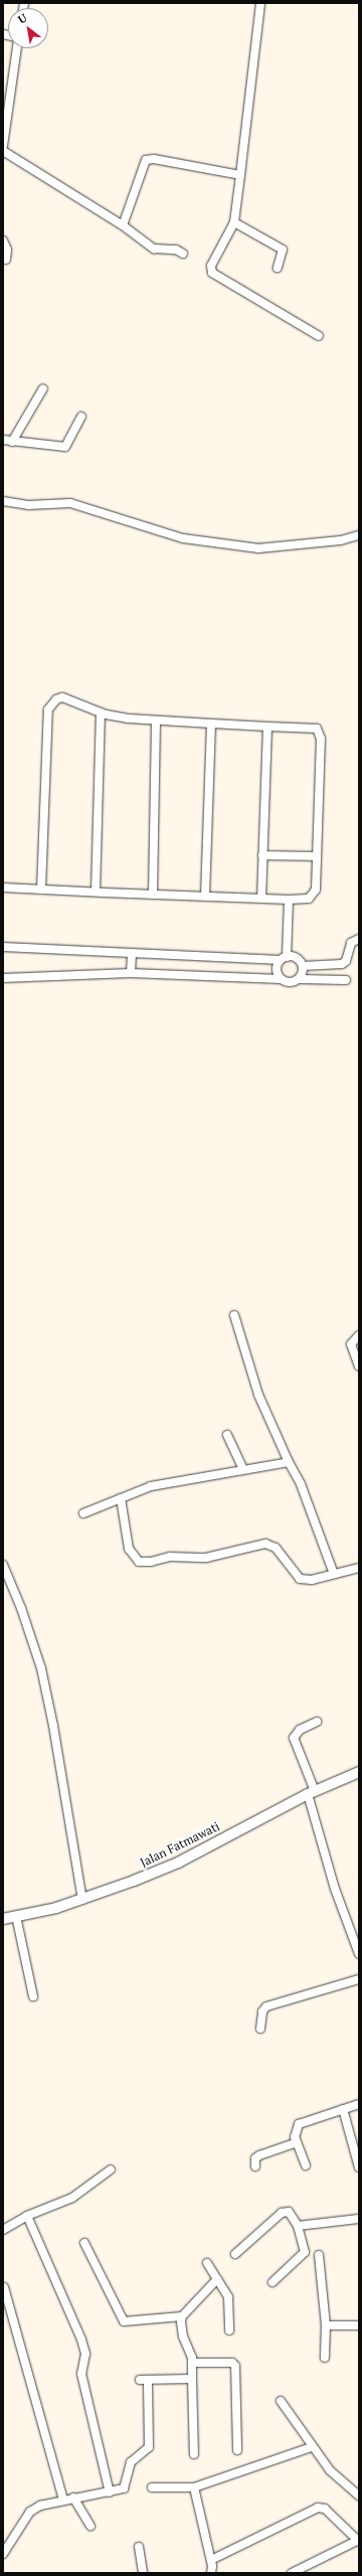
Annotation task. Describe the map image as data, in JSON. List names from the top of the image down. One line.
{"streets":{"street":["Jalan Fatmawati"]},"north":"top left"}
